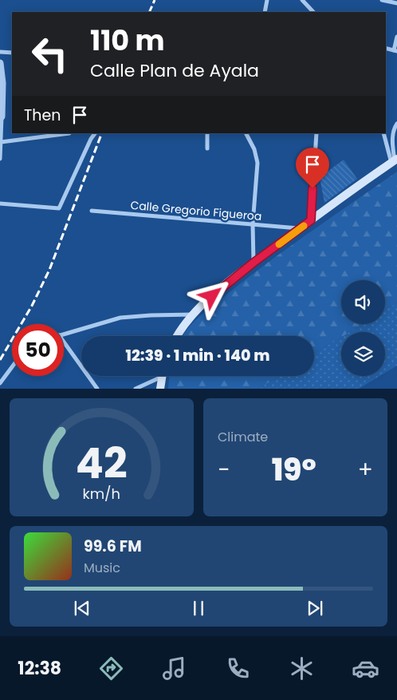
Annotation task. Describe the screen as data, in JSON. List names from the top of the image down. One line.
{"streets":{"street":["Calle Gregorio Figueroa"]},"page":{"turn":["110 m","Calle Plan de Ayala"],"then":"Then","limit":"50","trip":"12:39 · 1 min · 140 m","tile":"Climate","heat":["−","19°","+"],"song":["99.6 FM","Music"],"tabs":"12:38","gauge":["42","km/h"]}}
